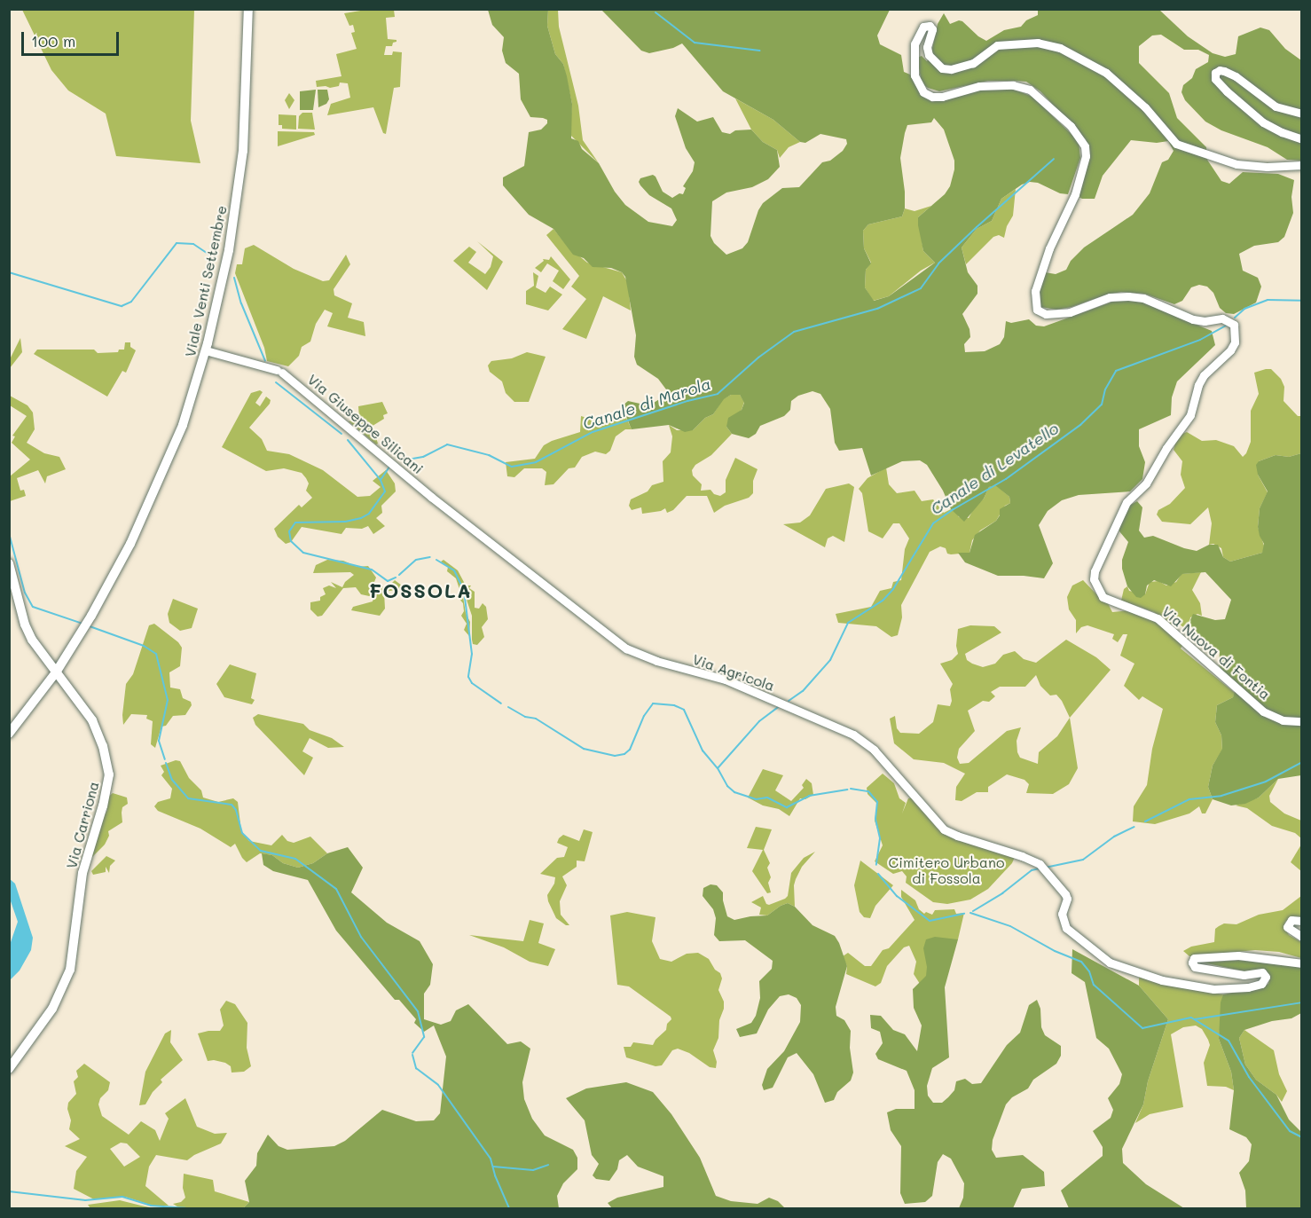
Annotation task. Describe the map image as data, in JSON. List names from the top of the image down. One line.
{"streets":{"main road":["Viale Venti Settembre","Via Carriona"],"street":["Via Giuseppe Silicani","Via Nuova di Fontia","Via Agricola"]},"crossings":[["Viale Venti Settembre","Via Giuseppe Silicani"],["Viale Venti Settembre","Via Carriona"],["Via Giuseppe Silicani","Via Agricola"]],"districts":["FOSSOLA"],"water":["Canale di Marola","Canale di Levatello"],"parks":["Cimitero Urbano di Fossola"],"scale_bar":"100 m"}
